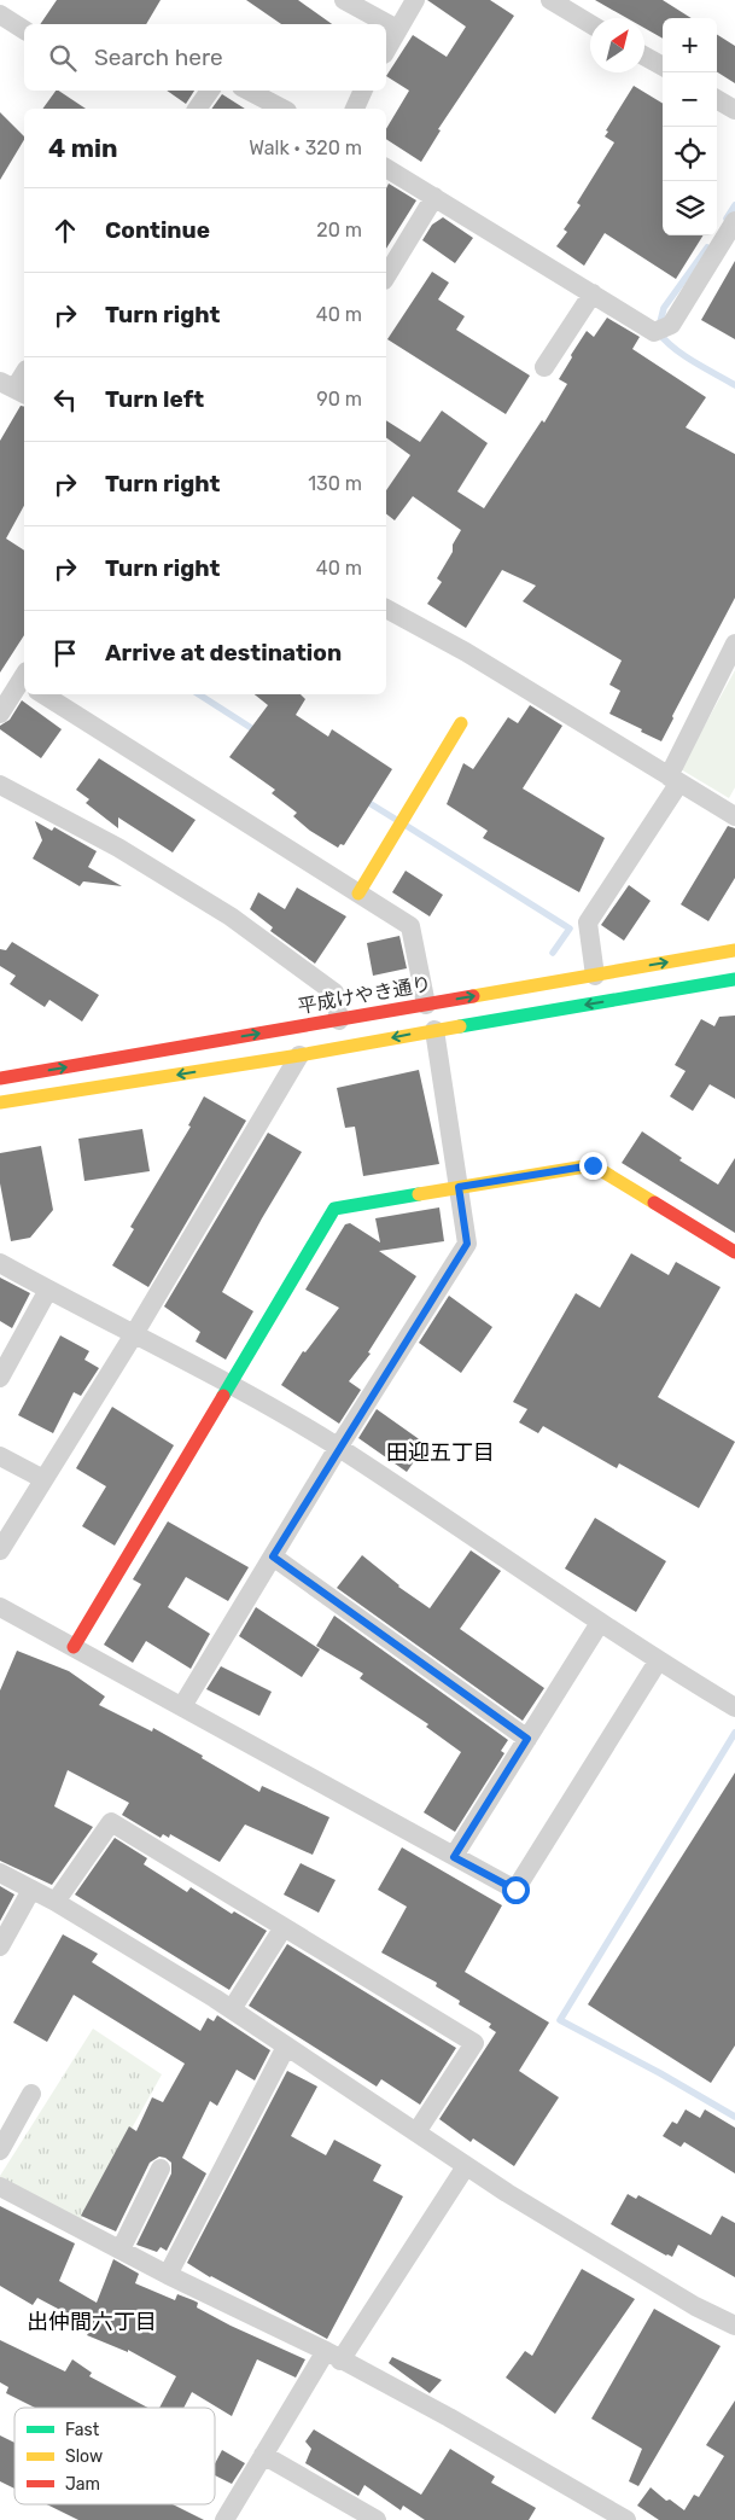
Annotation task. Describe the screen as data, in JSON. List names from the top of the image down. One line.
{"streets":{"street":["平成けやき通り"]},"districts":["田迎五丁目","出仲間六丁目"],"legend":["Fast","Slow","Jam"],"north":"top right","page":{"map_buttons":["+","−"],"search":"Search here","heading":["4 min","Walk · 320 m"],"list":[["Continue","20 m"],["Turn right","40 m"],["Turn left","90 m"],["Turn right","130 m"],["Turn right","40 m"],"Arrive at destination"]}}
